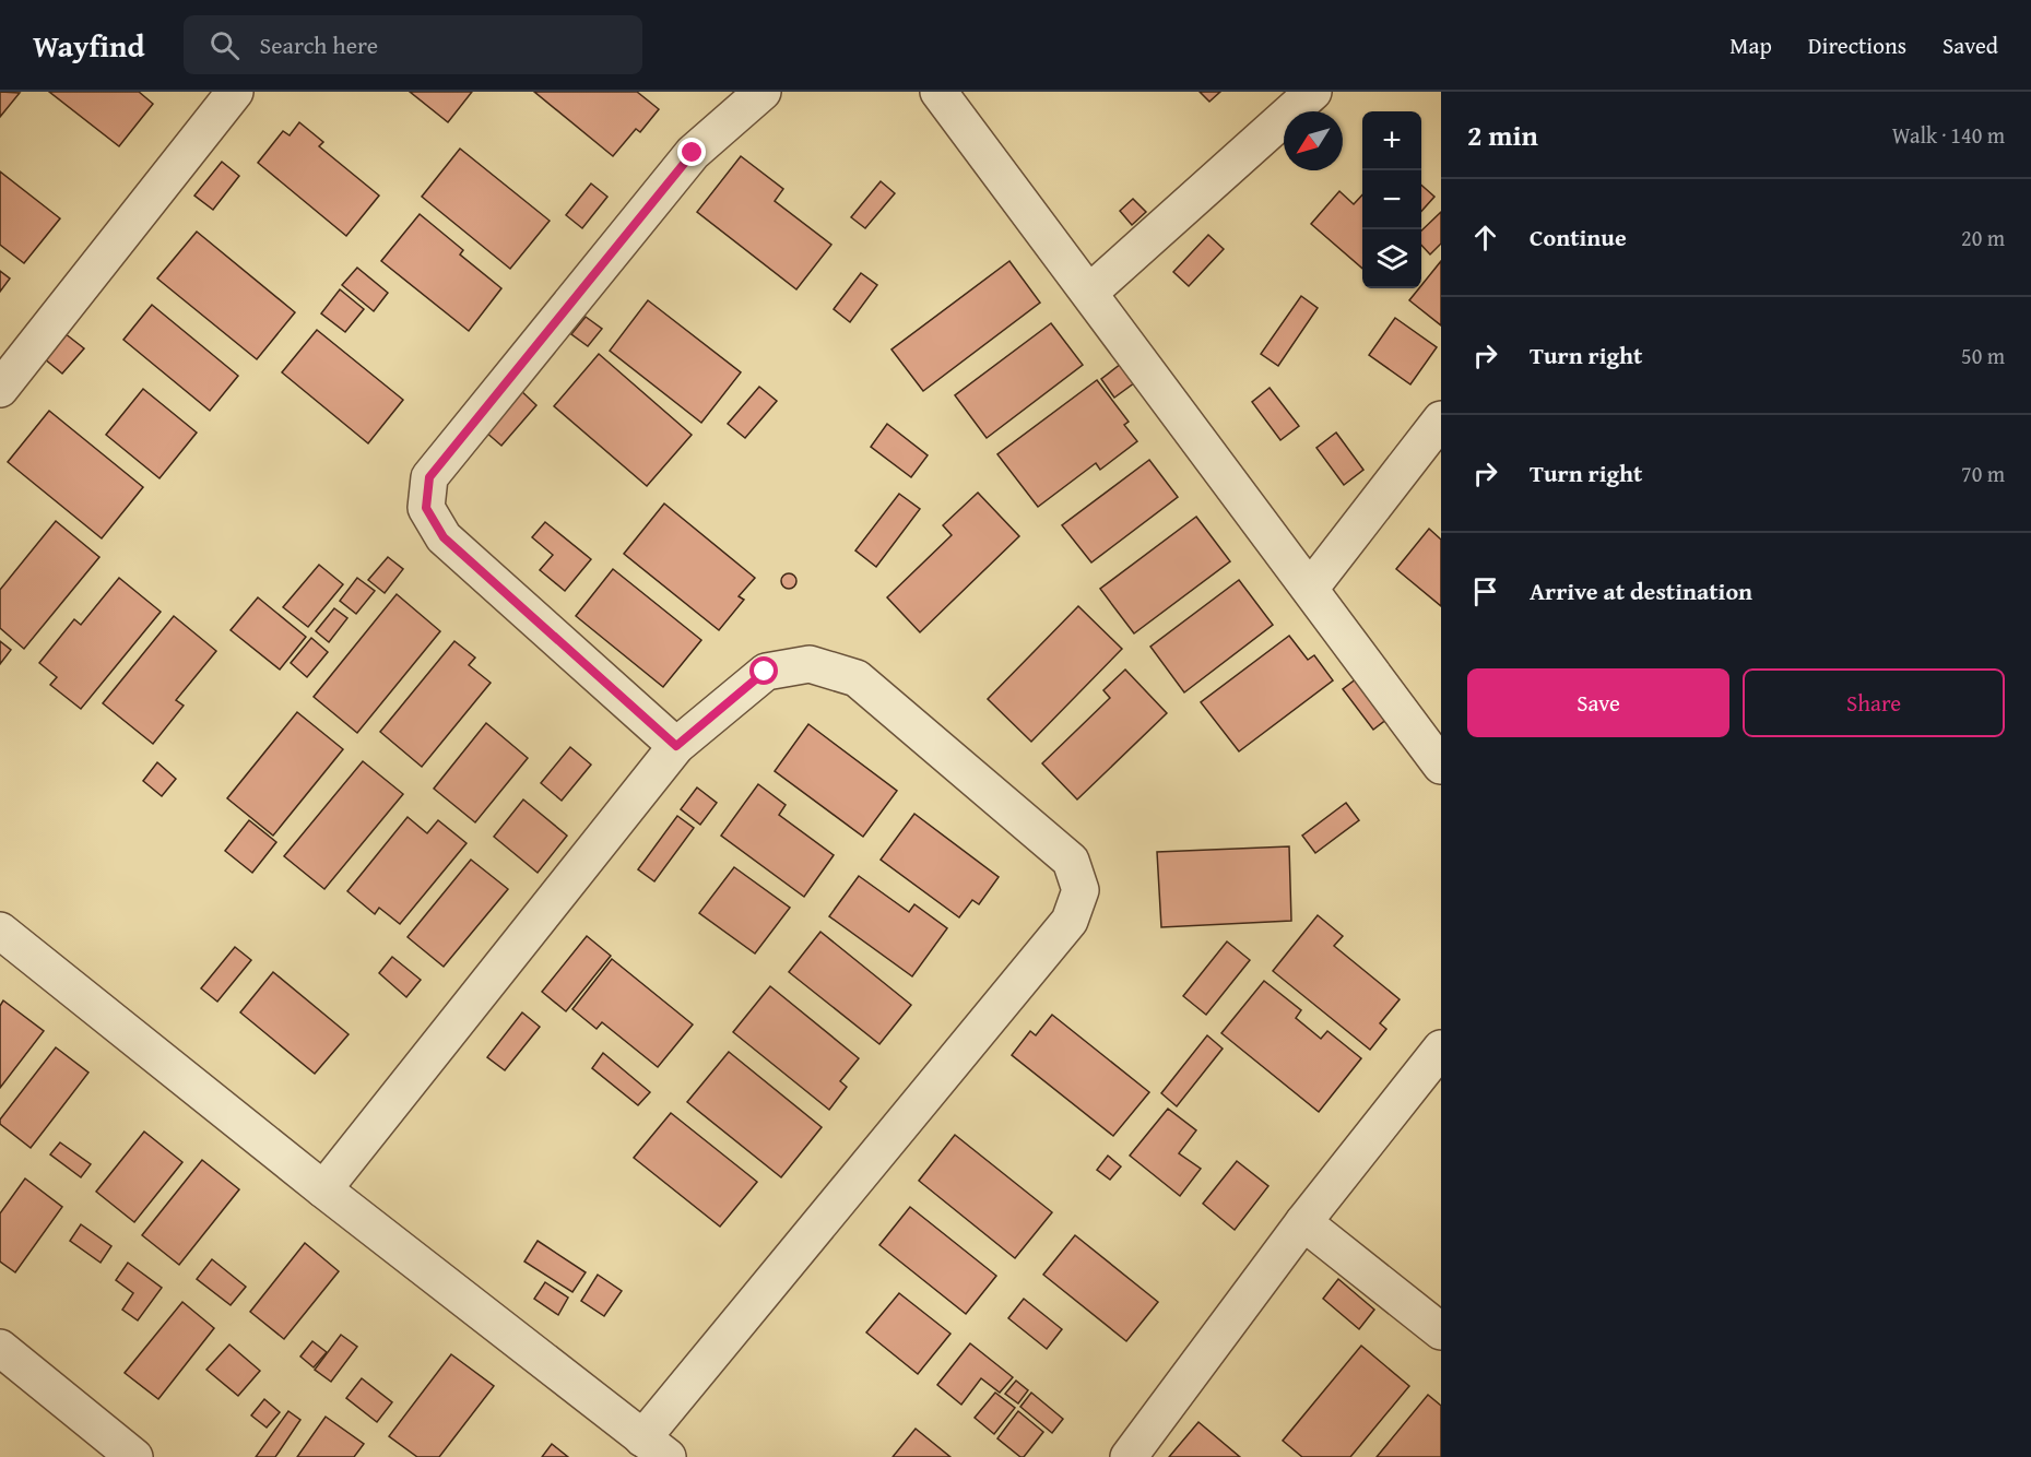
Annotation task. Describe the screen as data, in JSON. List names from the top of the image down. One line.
{"north":"bottom left","page":{"header":"Wayfind","search":"Search here","nav":["Map","Directions","Saved"],"heading":["2 min","Walk · 140 m"],"map_buttons":["+","−"],"list":[["Continue","20 m"],["Turn right","50 m"],["Turn right","70 m"],"Arrive at destination"],"buttons":["Save","Share"]}}
